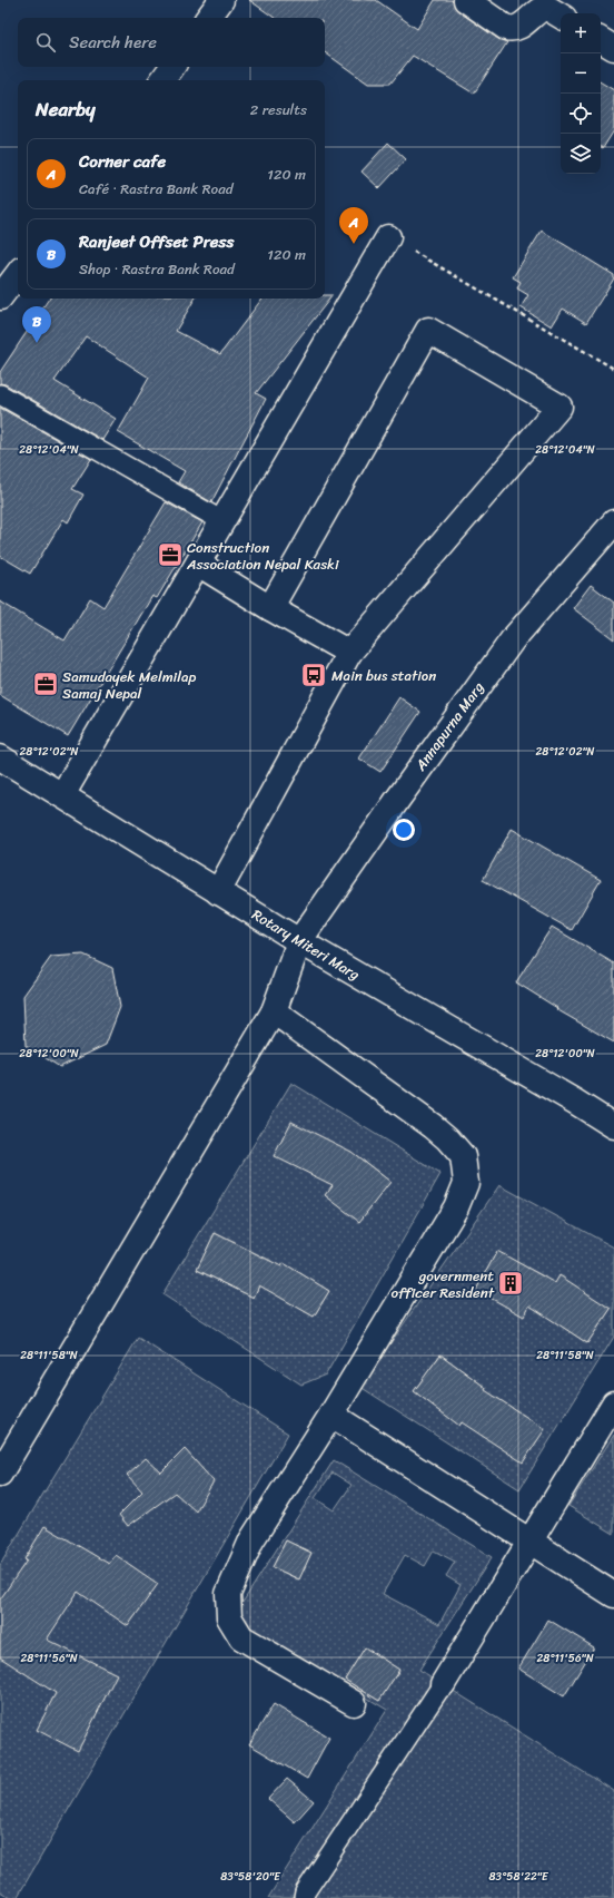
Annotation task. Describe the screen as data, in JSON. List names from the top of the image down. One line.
{"streets":{"street":["Annapurna Marg","Rotary Miteri Marg"]},"crossings":[["Annapurna Marg","Rotary Miteri Marg"]],"places":{"office":["Construction Association Nepal Kaski","Samudayek Melmilap Samaj Nepal"],"bus stop":["Main bus station"],"building":["government officer Resident"]},"page":{"map_buttons":["+","−"],"search":"Search here","heading":["Nearby","2 results"],"list":[{"mark":"A","name":"Corner cafe","note":"Café · Rastra Bank Road","value":"120 m"},{"mark":"B","name":"Ranjeet Offset Press","note":"Shop · Rastra Bank Road","value":"120 m"}],"pins":["A","B"]},"coordinates":["28°12'04\"N","28°12'02\"N","28°12'00\"N","28°11'58\"N","28°11'56\"N","83°58'20\"E","83°58'22\"E"]}
